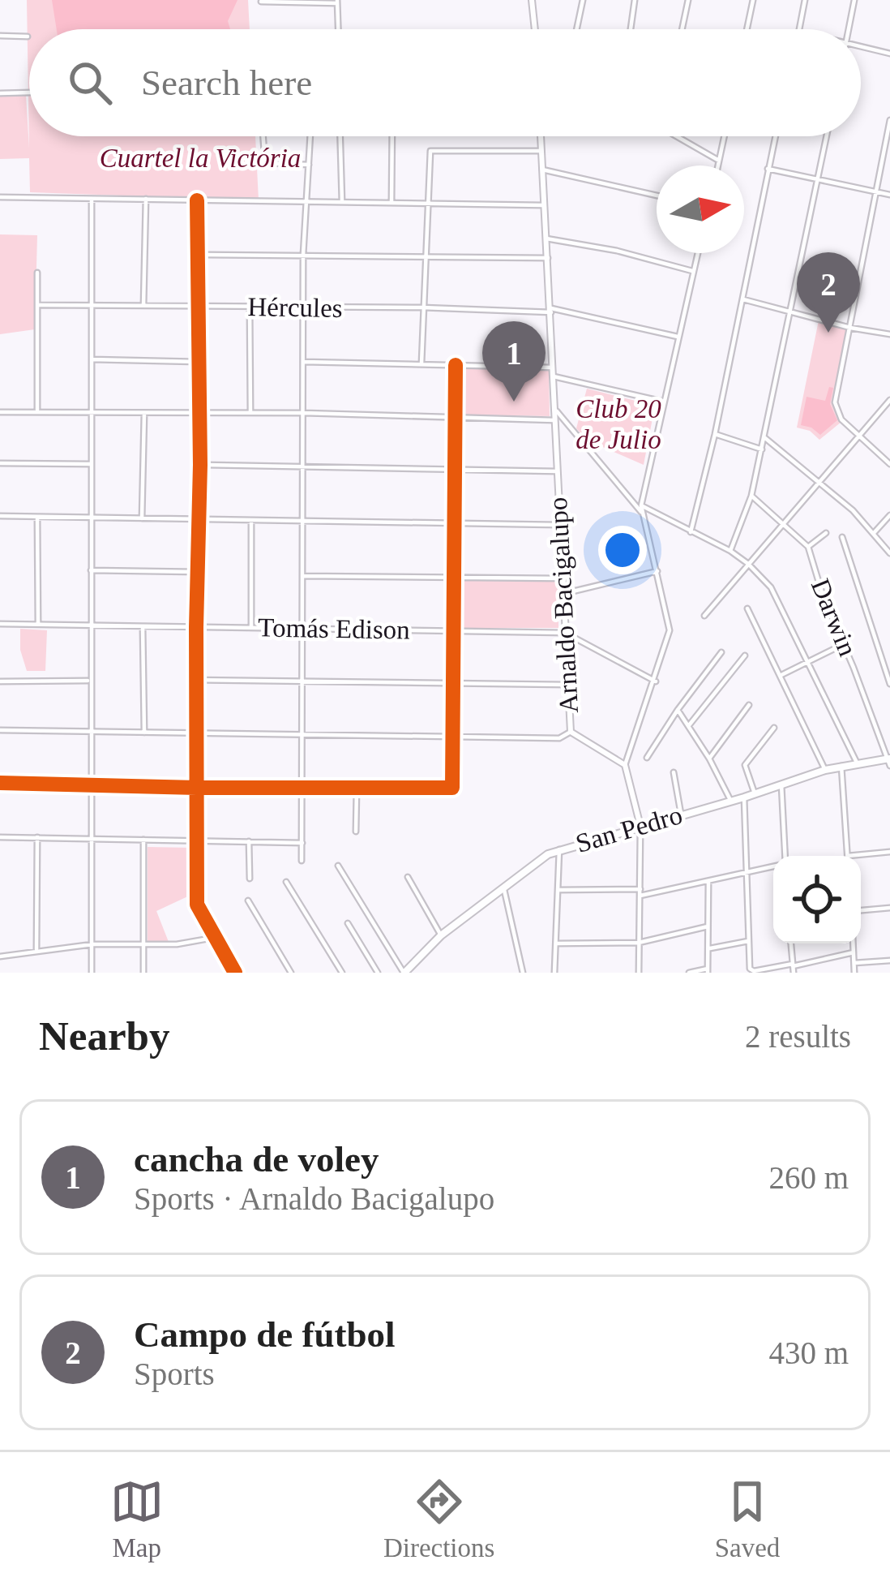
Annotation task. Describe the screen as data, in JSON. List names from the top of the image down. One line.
{"streets":{"main road":["San Pedro"],"street":["Hércules","Arnaldo Bacigalupo","Darwin","Tomás Edison"]},"crossings":[["Hércules","Arnaldo Bacigalupo"],["Arnaldo Bacigalupo","Tomás Edison"],["Darwin","San Pedro"]],"parks":["Cuartel la Victória","Club 20 de Julio"],"north":"right","page":{"search":"Search here","pins":["2","1"],"heading":["Nearby","2 results"],"list":[{"mark":"1","name":"cancha de voley","note":"Sports · Arnaldo Bacigalupo","value":"260 m"},{"mark":"2","name":"Campo de fútbol","note":"Sports","value":"430 m"}],"nav":["Map","Directions","Saved"]}}
